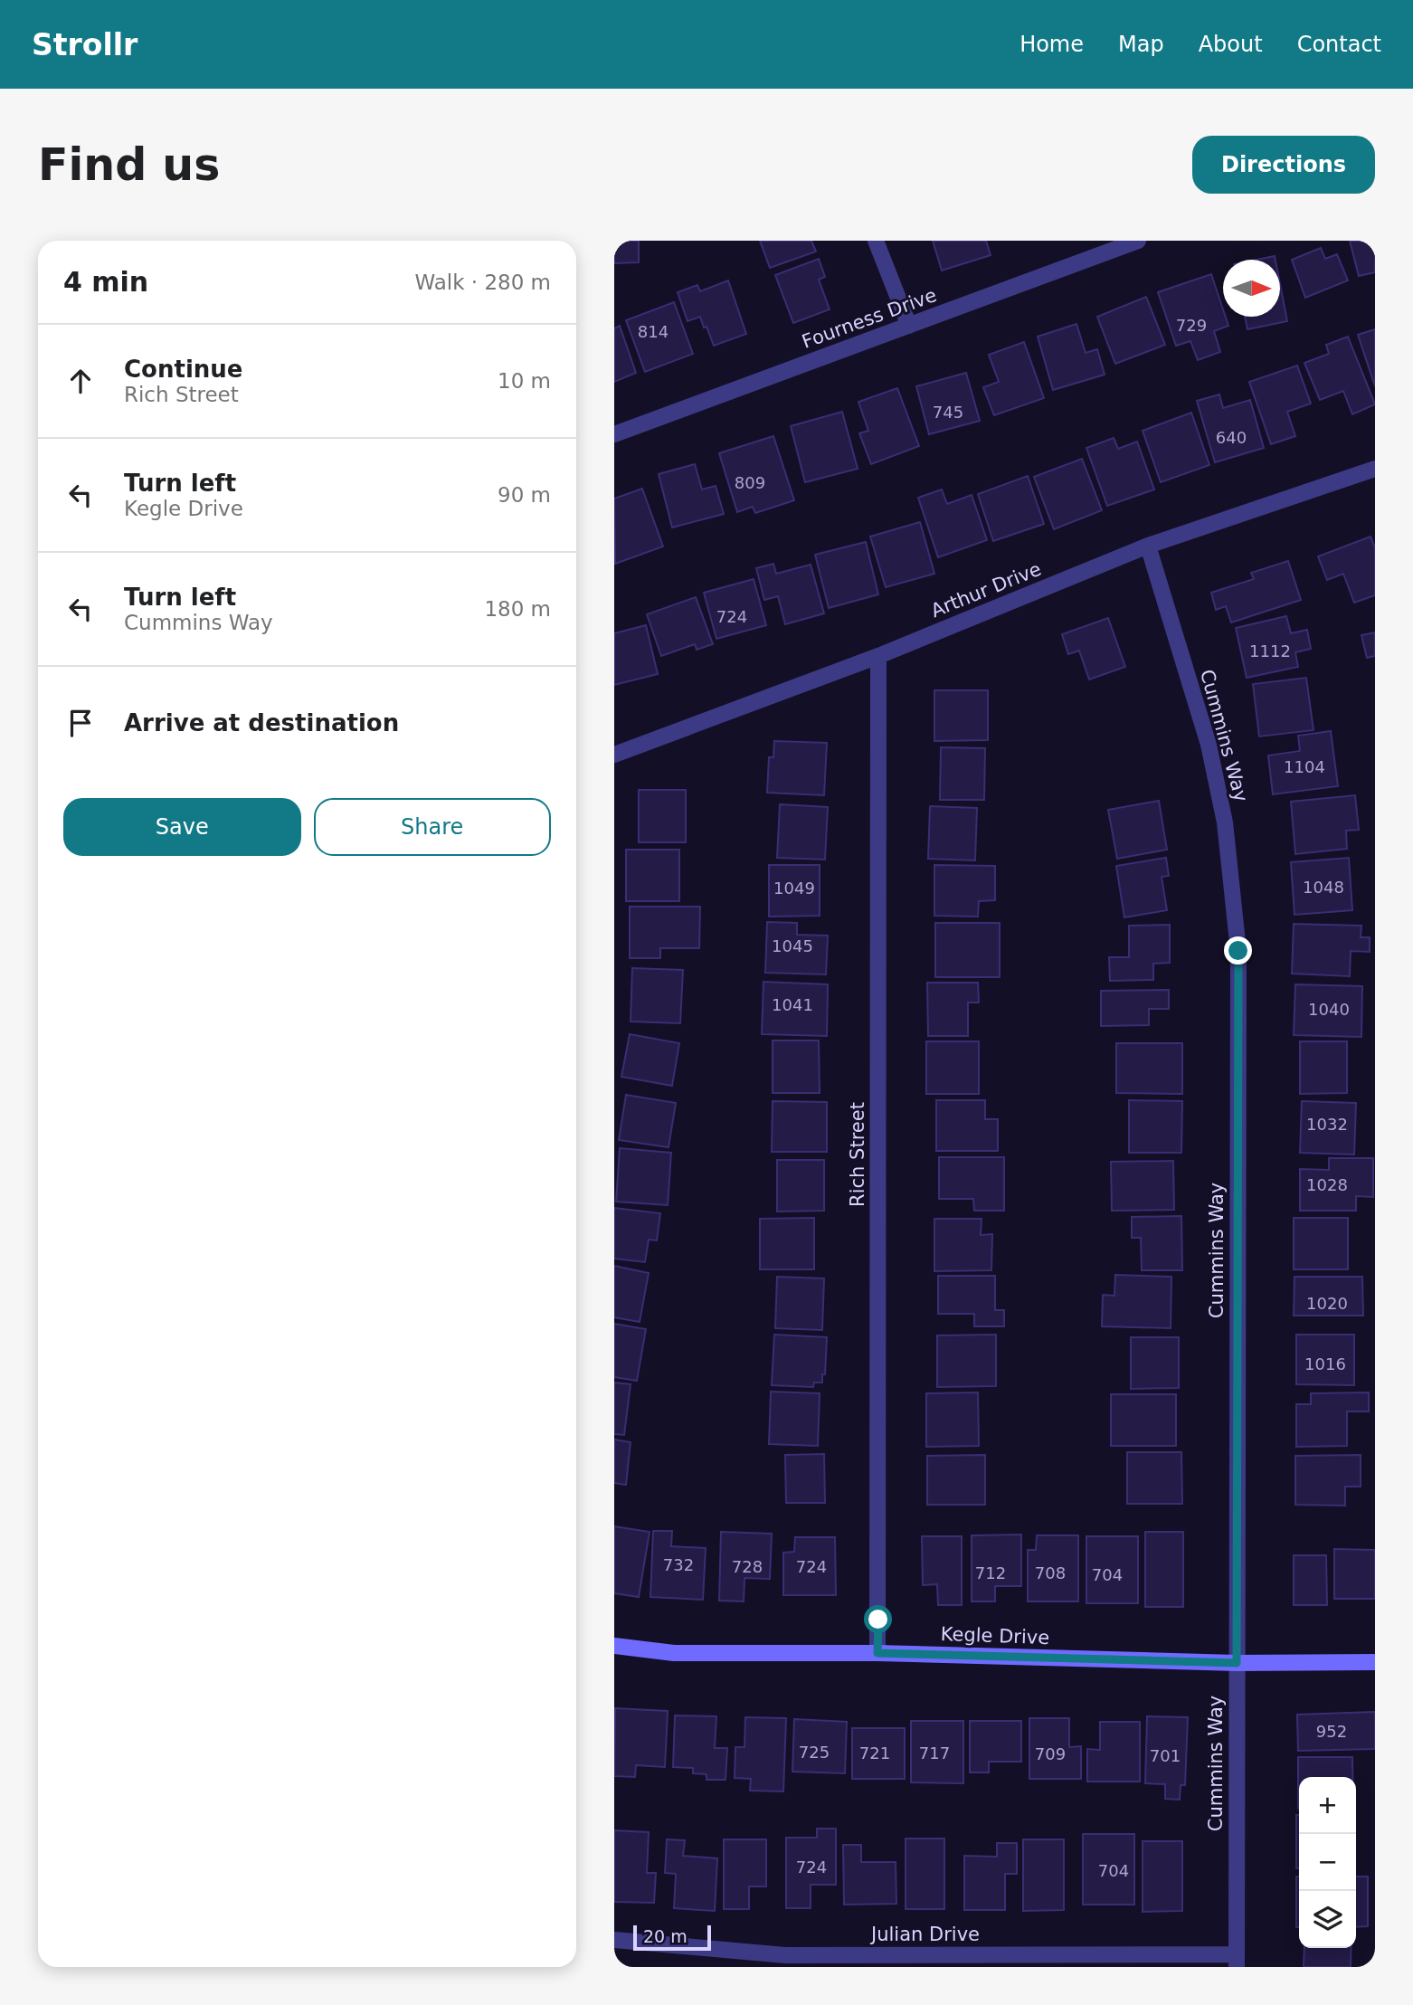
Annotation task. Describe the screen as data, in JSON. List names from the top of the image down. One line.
{"streets":{"street":["Fourness Drive","Arthur Drive","Cummins Way","Rich Street","Kegle Drive","Julian Drive"]},"crossings":[["Arthur Drive","Cummins Way"],["Arthur Drive","Rich Street"],["Cummins Way","Kegle Drive"],["Cummins Way","Julian Drive"],["Rich Street","Kegle Drive"]],"house_numbers":["729","814","745","640","809","724","1112","1104","1048","1049","1045","1041","1040","1032","1028","1020","1016","732","728","724","712","708","704","952","725","721","717","709","701","724","704"],"scale_bar":"20 m","north":"right","page":{"header":"Strollr","nav":["Home","Map","About","Contact"],"buttons":["Directions",["Save","Share"]],"title":"Find us","heading":["4 min","Walk · 280 m"],"list":[["Continue","Rich Street","10 m"],["Turn left","Kegle Drive","90 m"],["Turn left","Cummins Way","180 m"],"Arrive at destination"],"map_buttons":["+","−"],"scale":"20 m"}}
